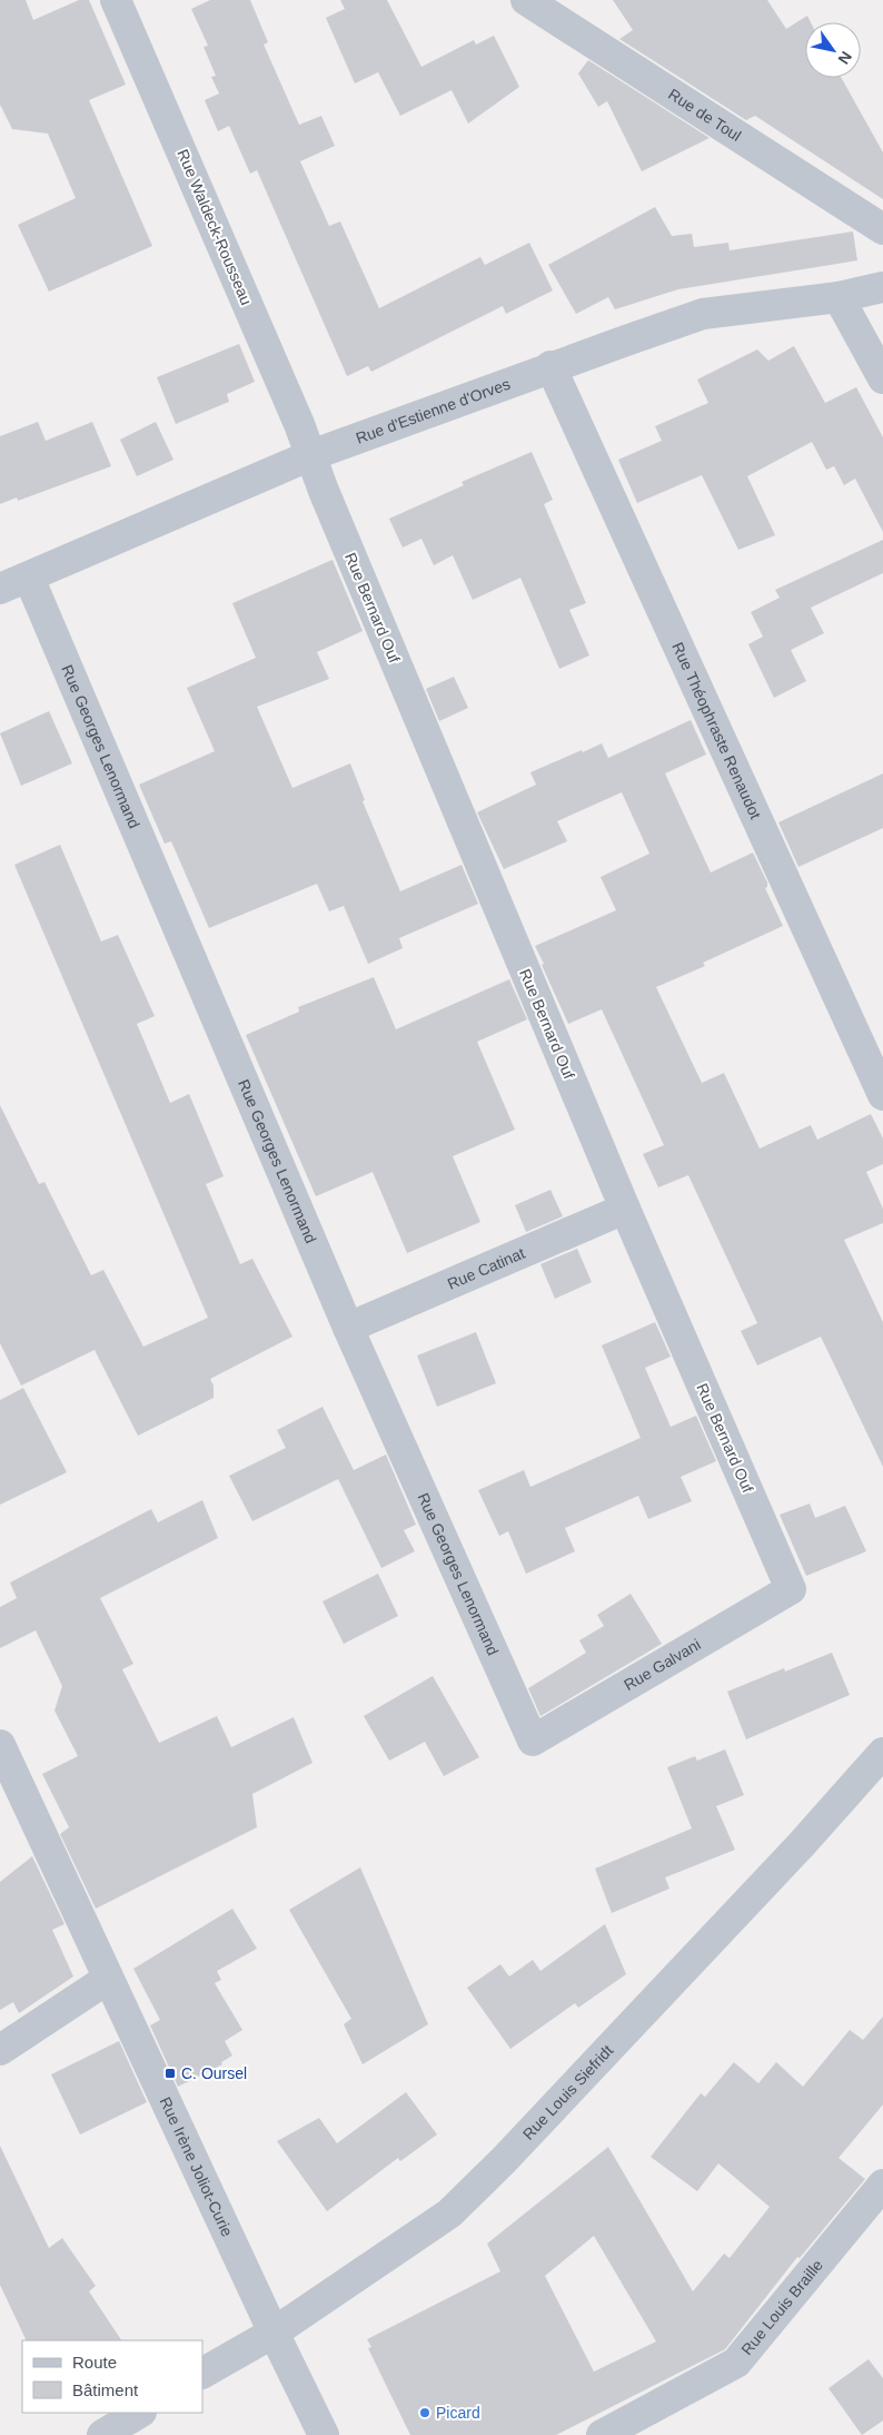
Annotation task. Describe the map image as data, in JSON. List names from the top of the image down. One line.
{"streets":{"street":["Rue de Toul","Rue Waldeck-Rousseau","Rue d'Estienne d'Orves","Rue Bernard Ouf","Rue Théophraste Renaudot","Rue Georges Lenormand","Rue Catinat","Rue Galvani","Rue Louis Siefridt","Rue Irène Joliot-Curie","Rue Louis Braille"]},"crossings":[["Rue Waldeck-Rousseau","Rue d'Estienne d'Orves"],["Rue Waldeck-Rousseau","Rue Bernard Ouf"],["Rue d'Estienne d'Orves","Rue Bernard Ouf"],["Rue d'Estienne d'Orves","Rue Théophraste Renaudot"],["Rue d'Estienne d'Orves","Rue Georges Lenormand"],["Rue Bernard Ouf","Rue Catinat"],["Rue Bernard Ouf","Rue Galvani"],["Rue Georges Lenormand","Rue Catinat"],["Rue Georges Lenormand","Rue Galvani"],["Rue Louis Siefridt","Rue Irène Joliot-Curie"]],"places":{"transit":["C. Oursel"],"other":["Picard"]},"legend":["Route","Bâtiment"],"north":"bottom right"}
